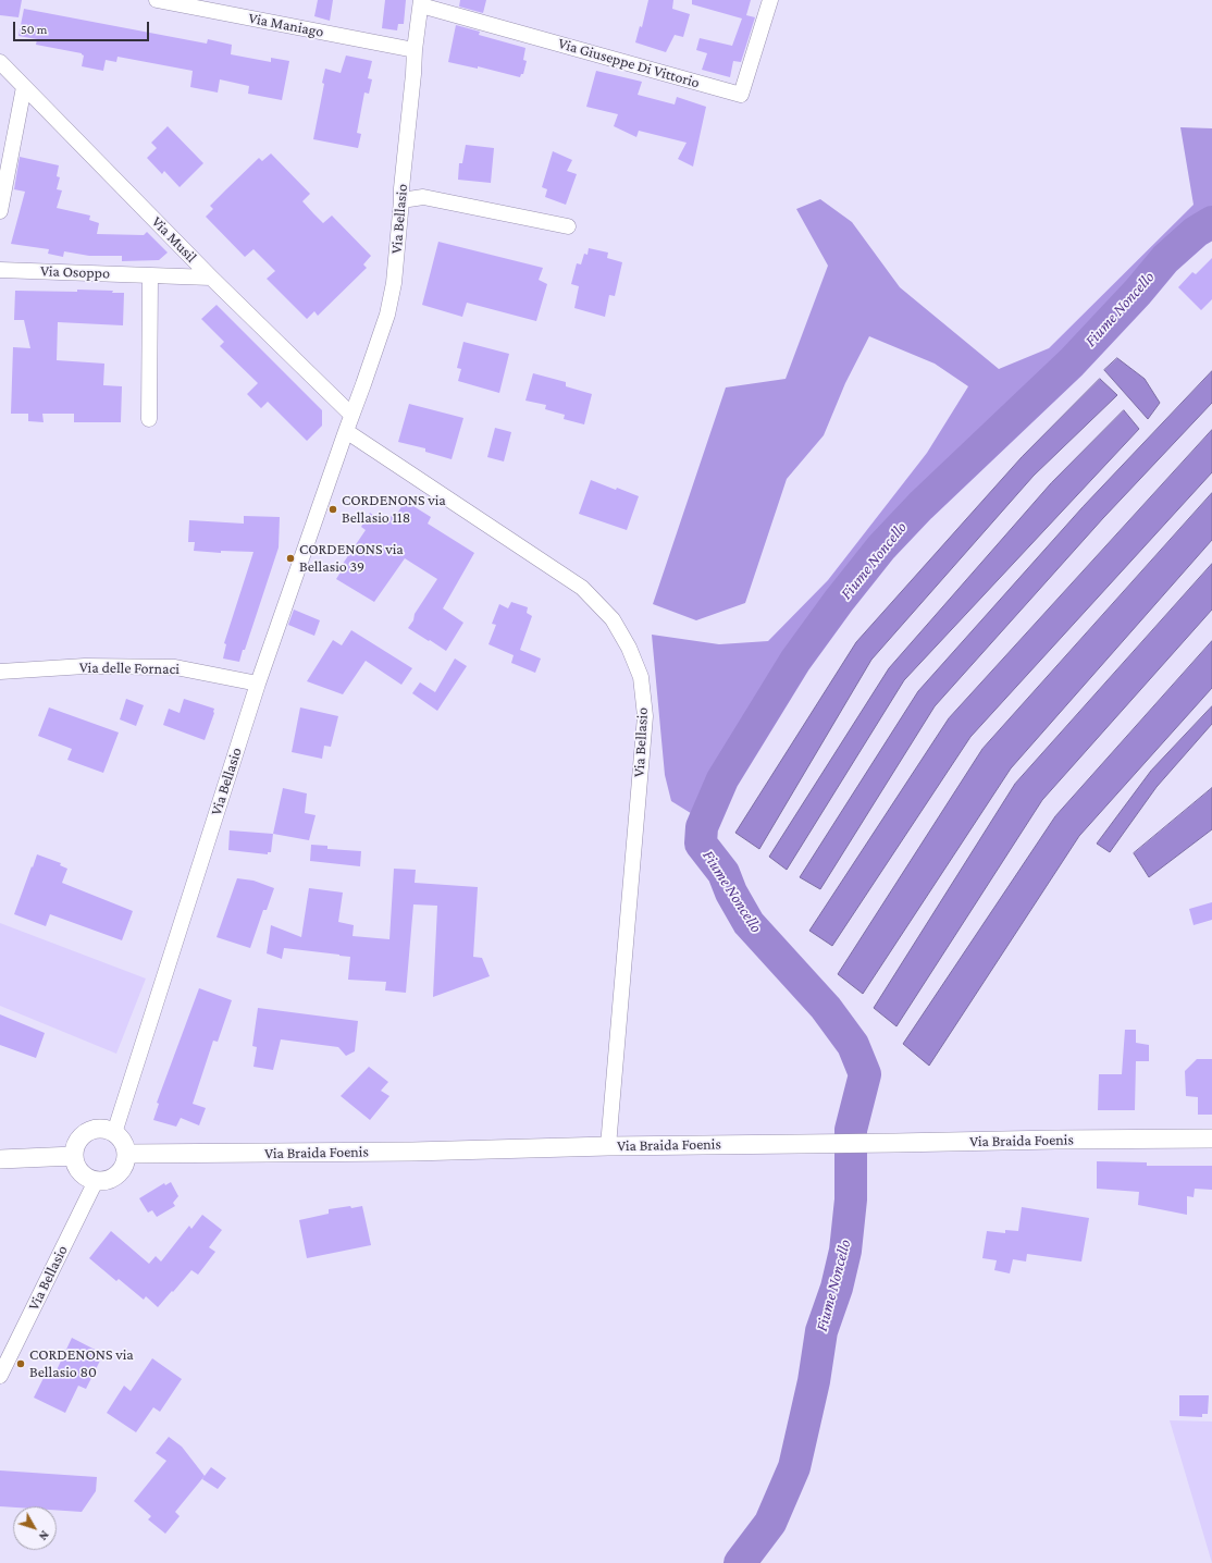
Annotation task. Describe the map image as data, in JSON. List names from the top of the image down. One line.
{"streets":{"street":["Via Maniago","Via Giuseppe Di Vittorio","Via Bellasio","Via Musil","Via Osoppo","Via delle Fornaci","Via Braida Foenis"]},"crossings":[["Via Maniago","Via Bellasio"],["Via Giuseppe Di Vittorio","Via Bellasio"],["Via Bellasio","Via Musil"],["Via Bellasio","Via delle Fornaci"],["Via Bellasio","Via Braida Foenis"],["Via Musil","Via Osoppo"]],"water":["Fiume Noncello"],"places":["CORDENONS via Bellasio 118","CORDENONS via Bellasio 39","CORDENONS via Bellasio 80"],"scale_bar":"50 m","north":"bottom right"}
